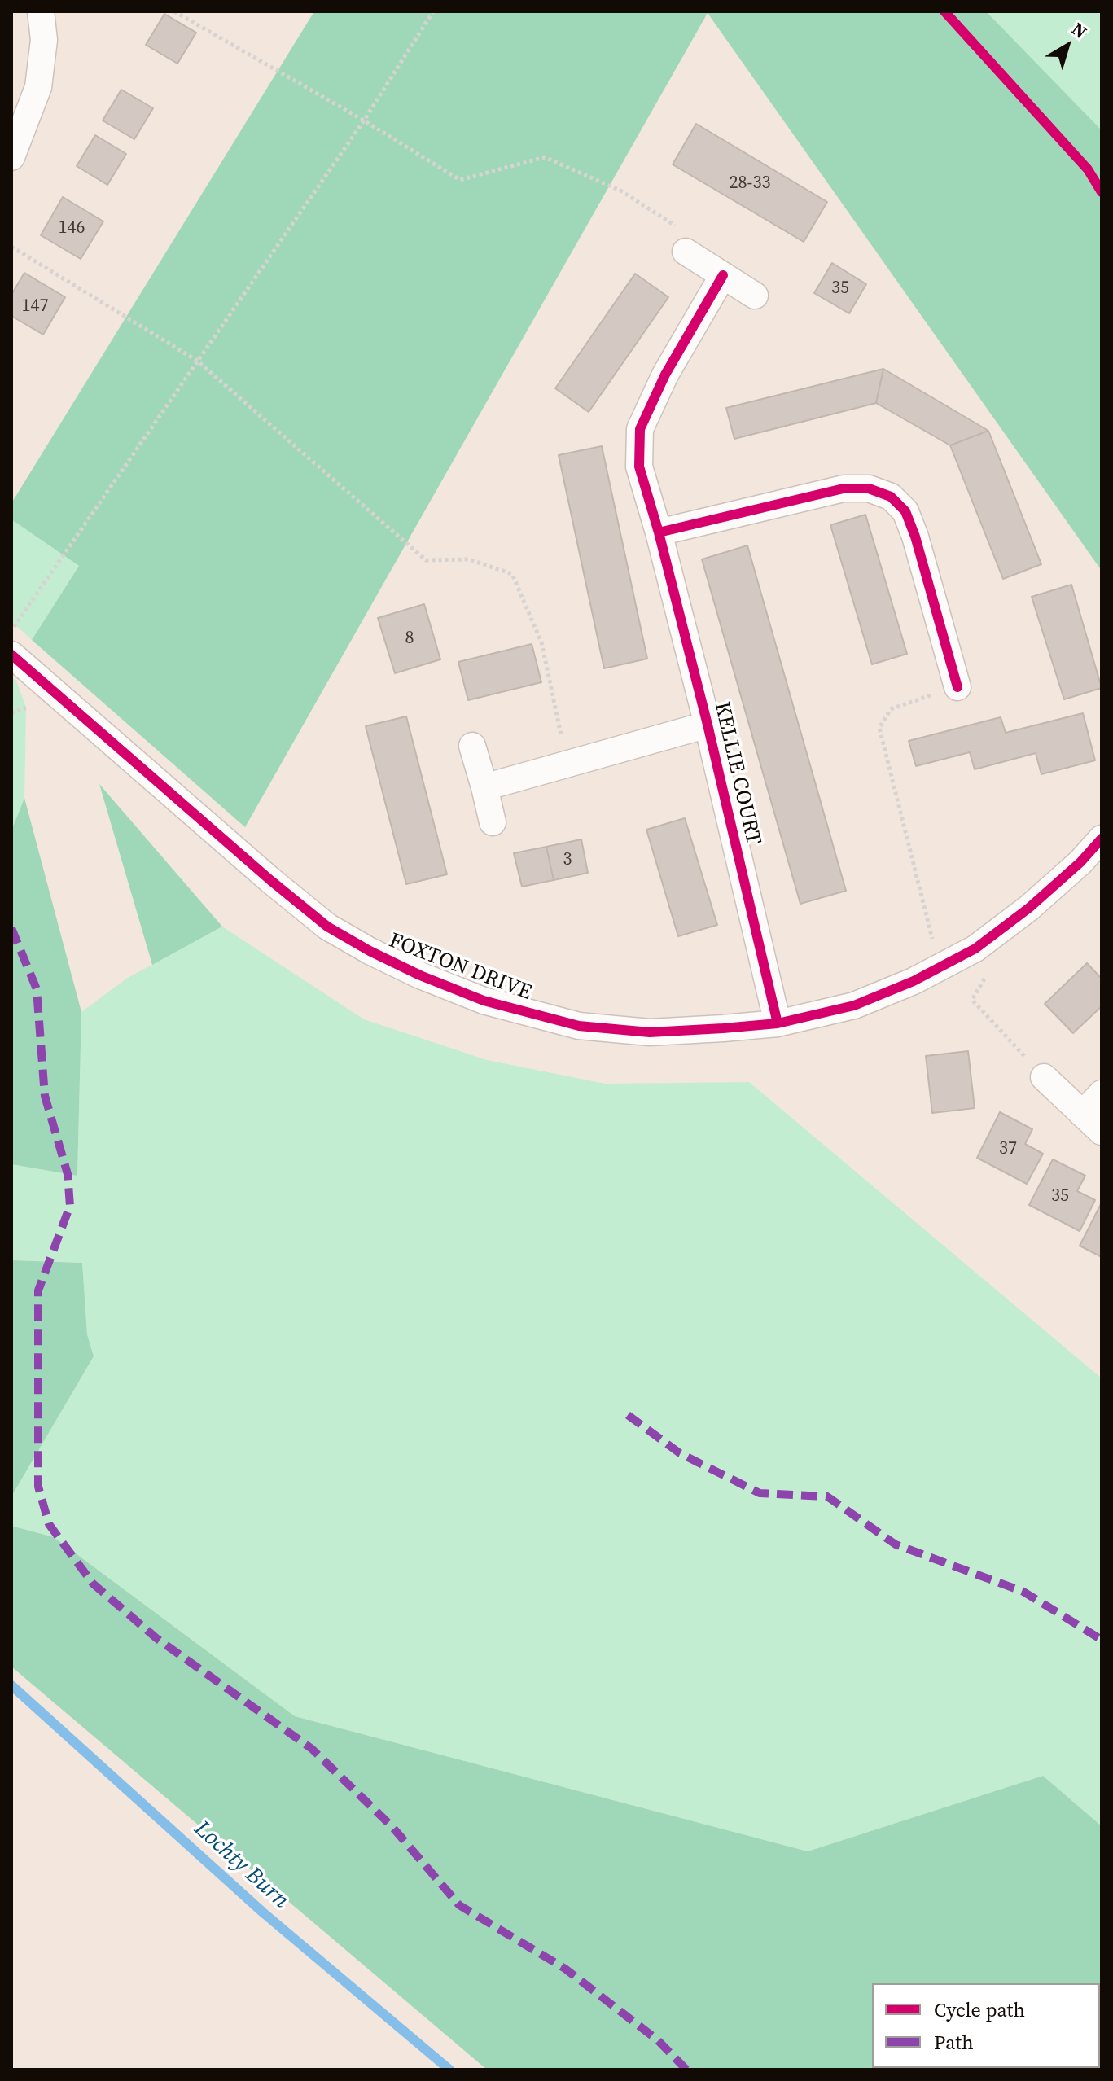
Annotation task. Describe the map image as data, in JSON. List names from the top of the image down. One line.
{"streets":{"street":["KELLIE COURT","FOXTON DRIVE"]},"crossings":[["KELLIE COURT","FOXTON DRIVE"]],"water":["Lochty Burn"],"house_numbers":["28-33","146","35","147","8","3","37","35"],"legend":["Cycle path","Path"],"north":"top right"}
